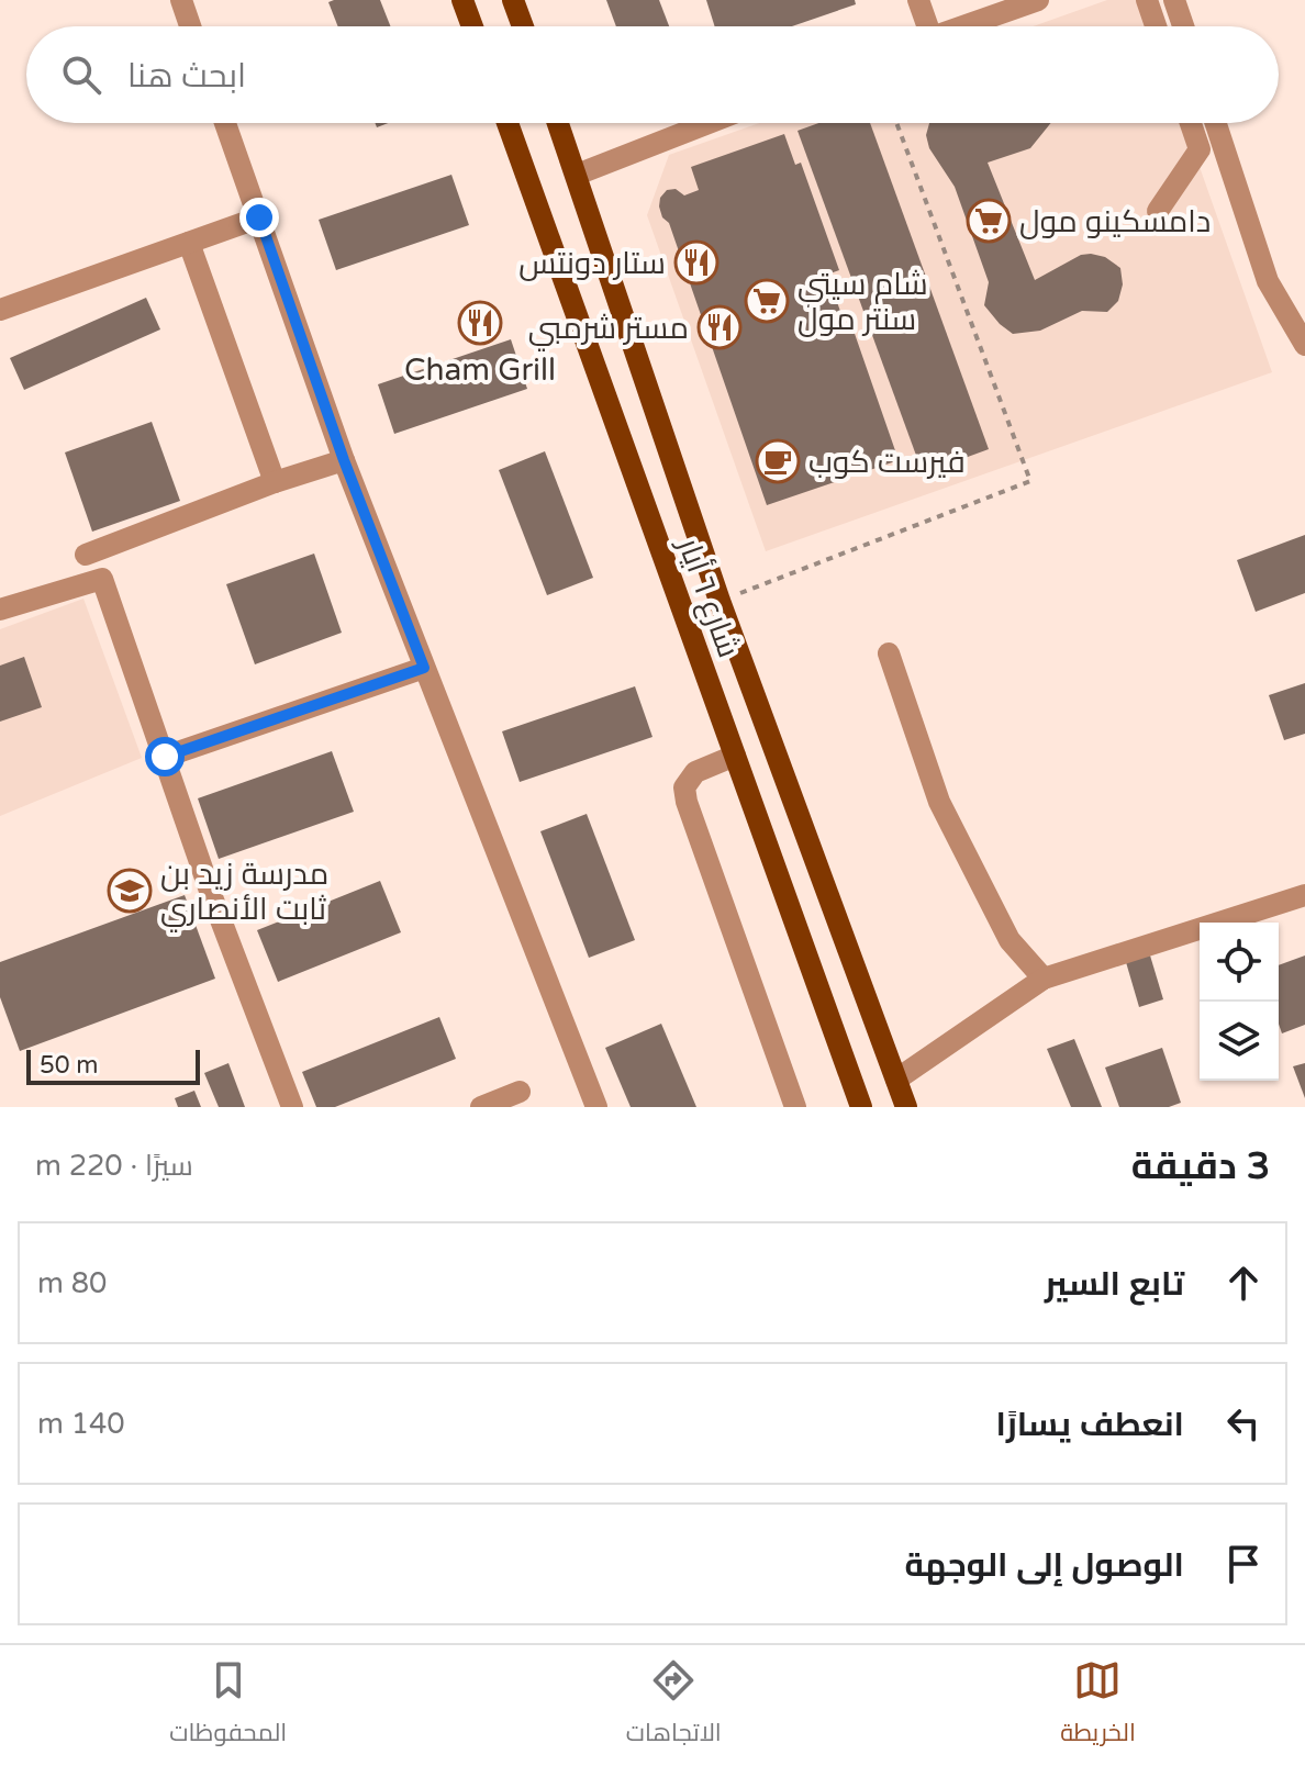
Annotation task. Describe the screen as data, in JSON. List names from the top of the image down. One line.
{"streets":{"main road":["شارع ٦ أيار"]},"places":{"supermarket":["دامسكينو مول","شام سيتي سنتر مول"],"restaurant":["ستار دونتس","Cham Grill","مستر شرمبي"],"cafe":["فيرست كوب"],"school or university":["مدرسة زيد بن ثابت الأنصاري"]},"scale_bar":"50 m","page":{"search":"ابحث هنا","scale":"50 m","heading":["3 دقيقة","سيرًا · 220 m"],"list":[["تابع السير","80 m"],["انعطف يسارًا","140 m"],"الوصول إلى الوجهة"],"nav":["الخريطة","الاتجاهات","المحفوظات"]}}
